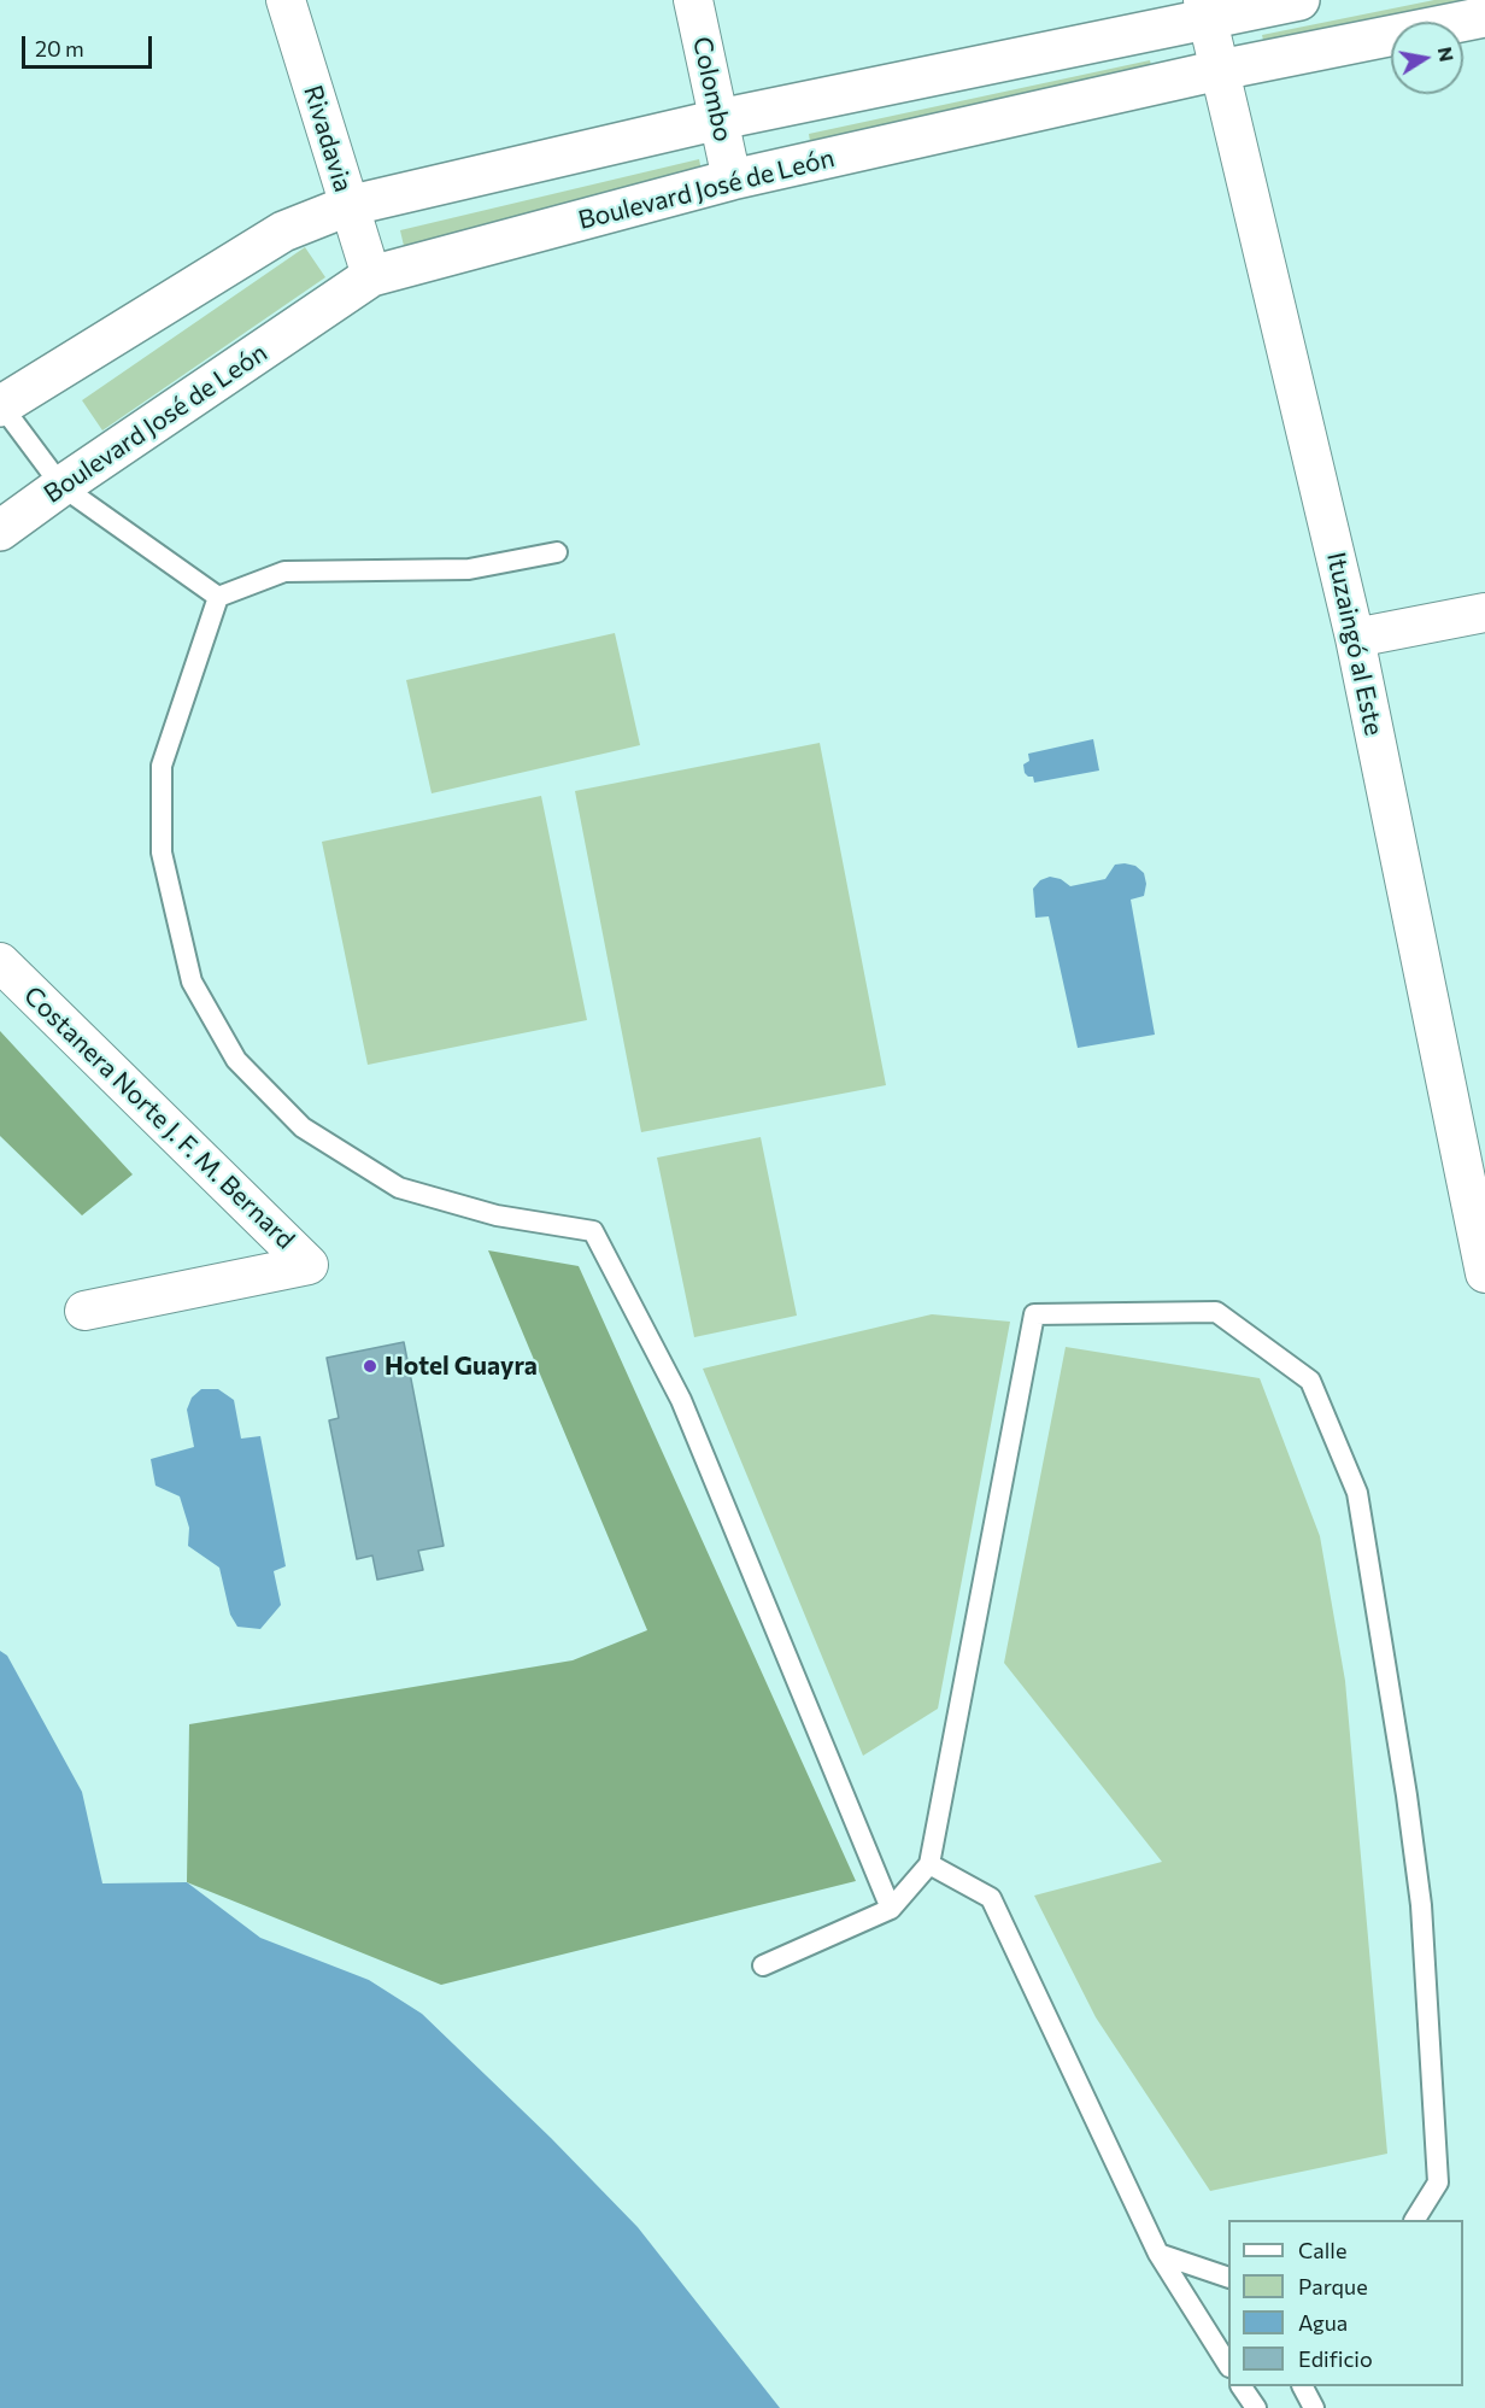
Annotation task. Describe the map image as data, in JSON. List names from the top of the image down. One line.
{"streets":{"main road":["Boulevard José de León"],"street":["Colombo","Rivadavia","Ituzaingó al Este","Costanera Norte J. F. M. Bernard"]},"crossings":[["Colombo","Boulevard José de León"],["Rivadavia","Boulevard José de León"],["Boulevard José de León","Ituzaingó al Este"]],"places":["Hotel Guayra"],"legend":["Calle","Parque","Agua","Edificio"],"scale_bar":"20 m","north":"right"}
